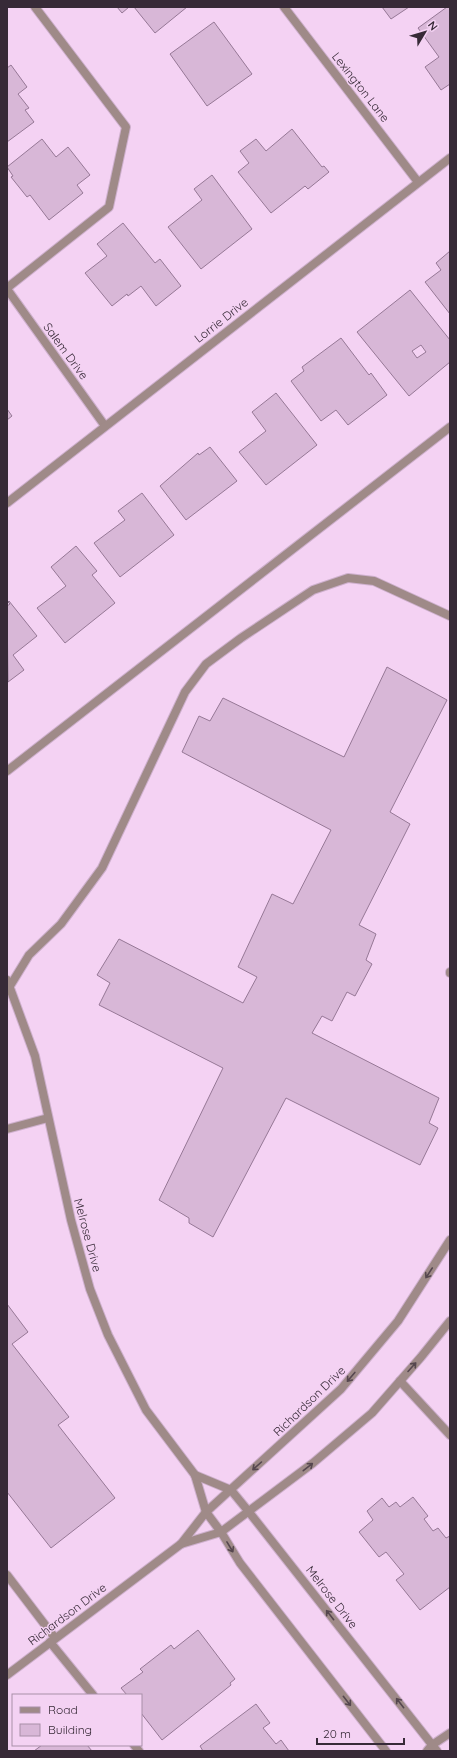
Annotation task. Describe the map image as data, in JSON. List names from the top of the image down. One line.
{"streets":{"street":["Lexington Lane","Lorrie Drive","Salem Drive","Melrose Drive","Richardson Drive"]},"crossings":[["Lexington Lane","Lorrie Drive"],["Lorrie Drive","Salem Drive"],["Melrose Drive","Richardson Drive"]],"legend":["Road","Building"],"scale_bar":"20 m","north":"top right"}
